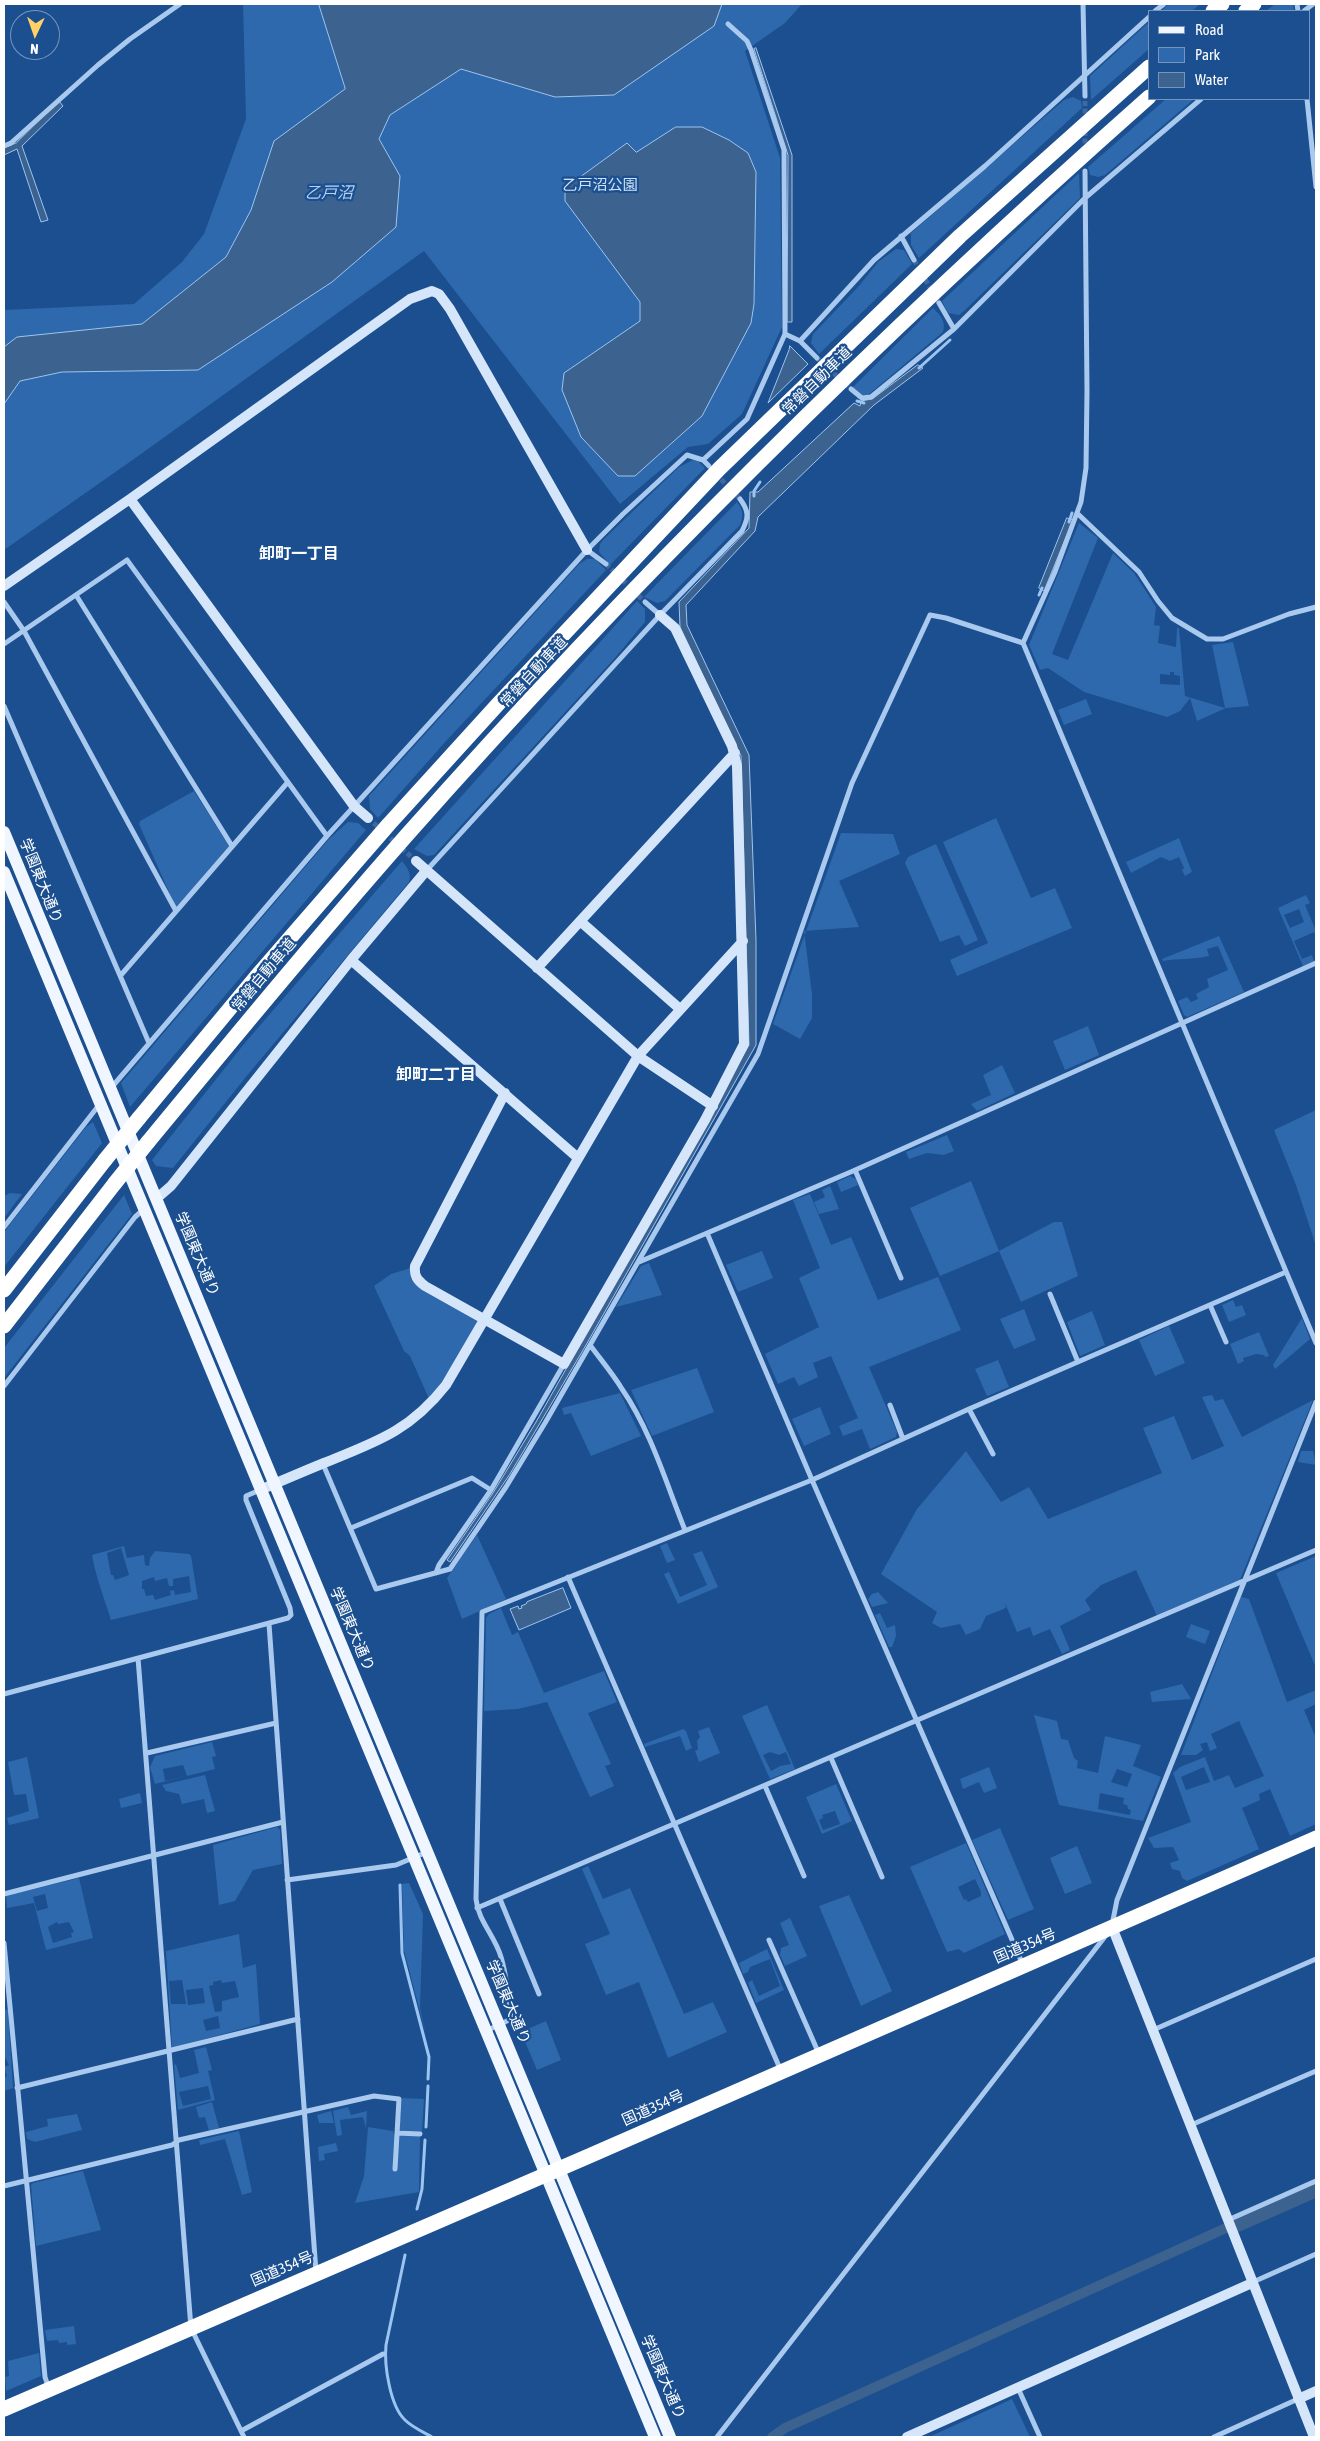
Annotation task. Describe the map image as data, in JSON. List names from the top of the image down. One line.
{"streets":{"highway":["常磐自動車道","国道354号"],"main road":["学園東大通り"]},"crossings":[["学園東大通り","国道354号"]],"districts":["卸町一丁目","卸町二丁目"],"water":["乙戸沼"],"parks":["乙戸沼公園"],"legend":["Road","Park","Water"],"north":"bottom"}
